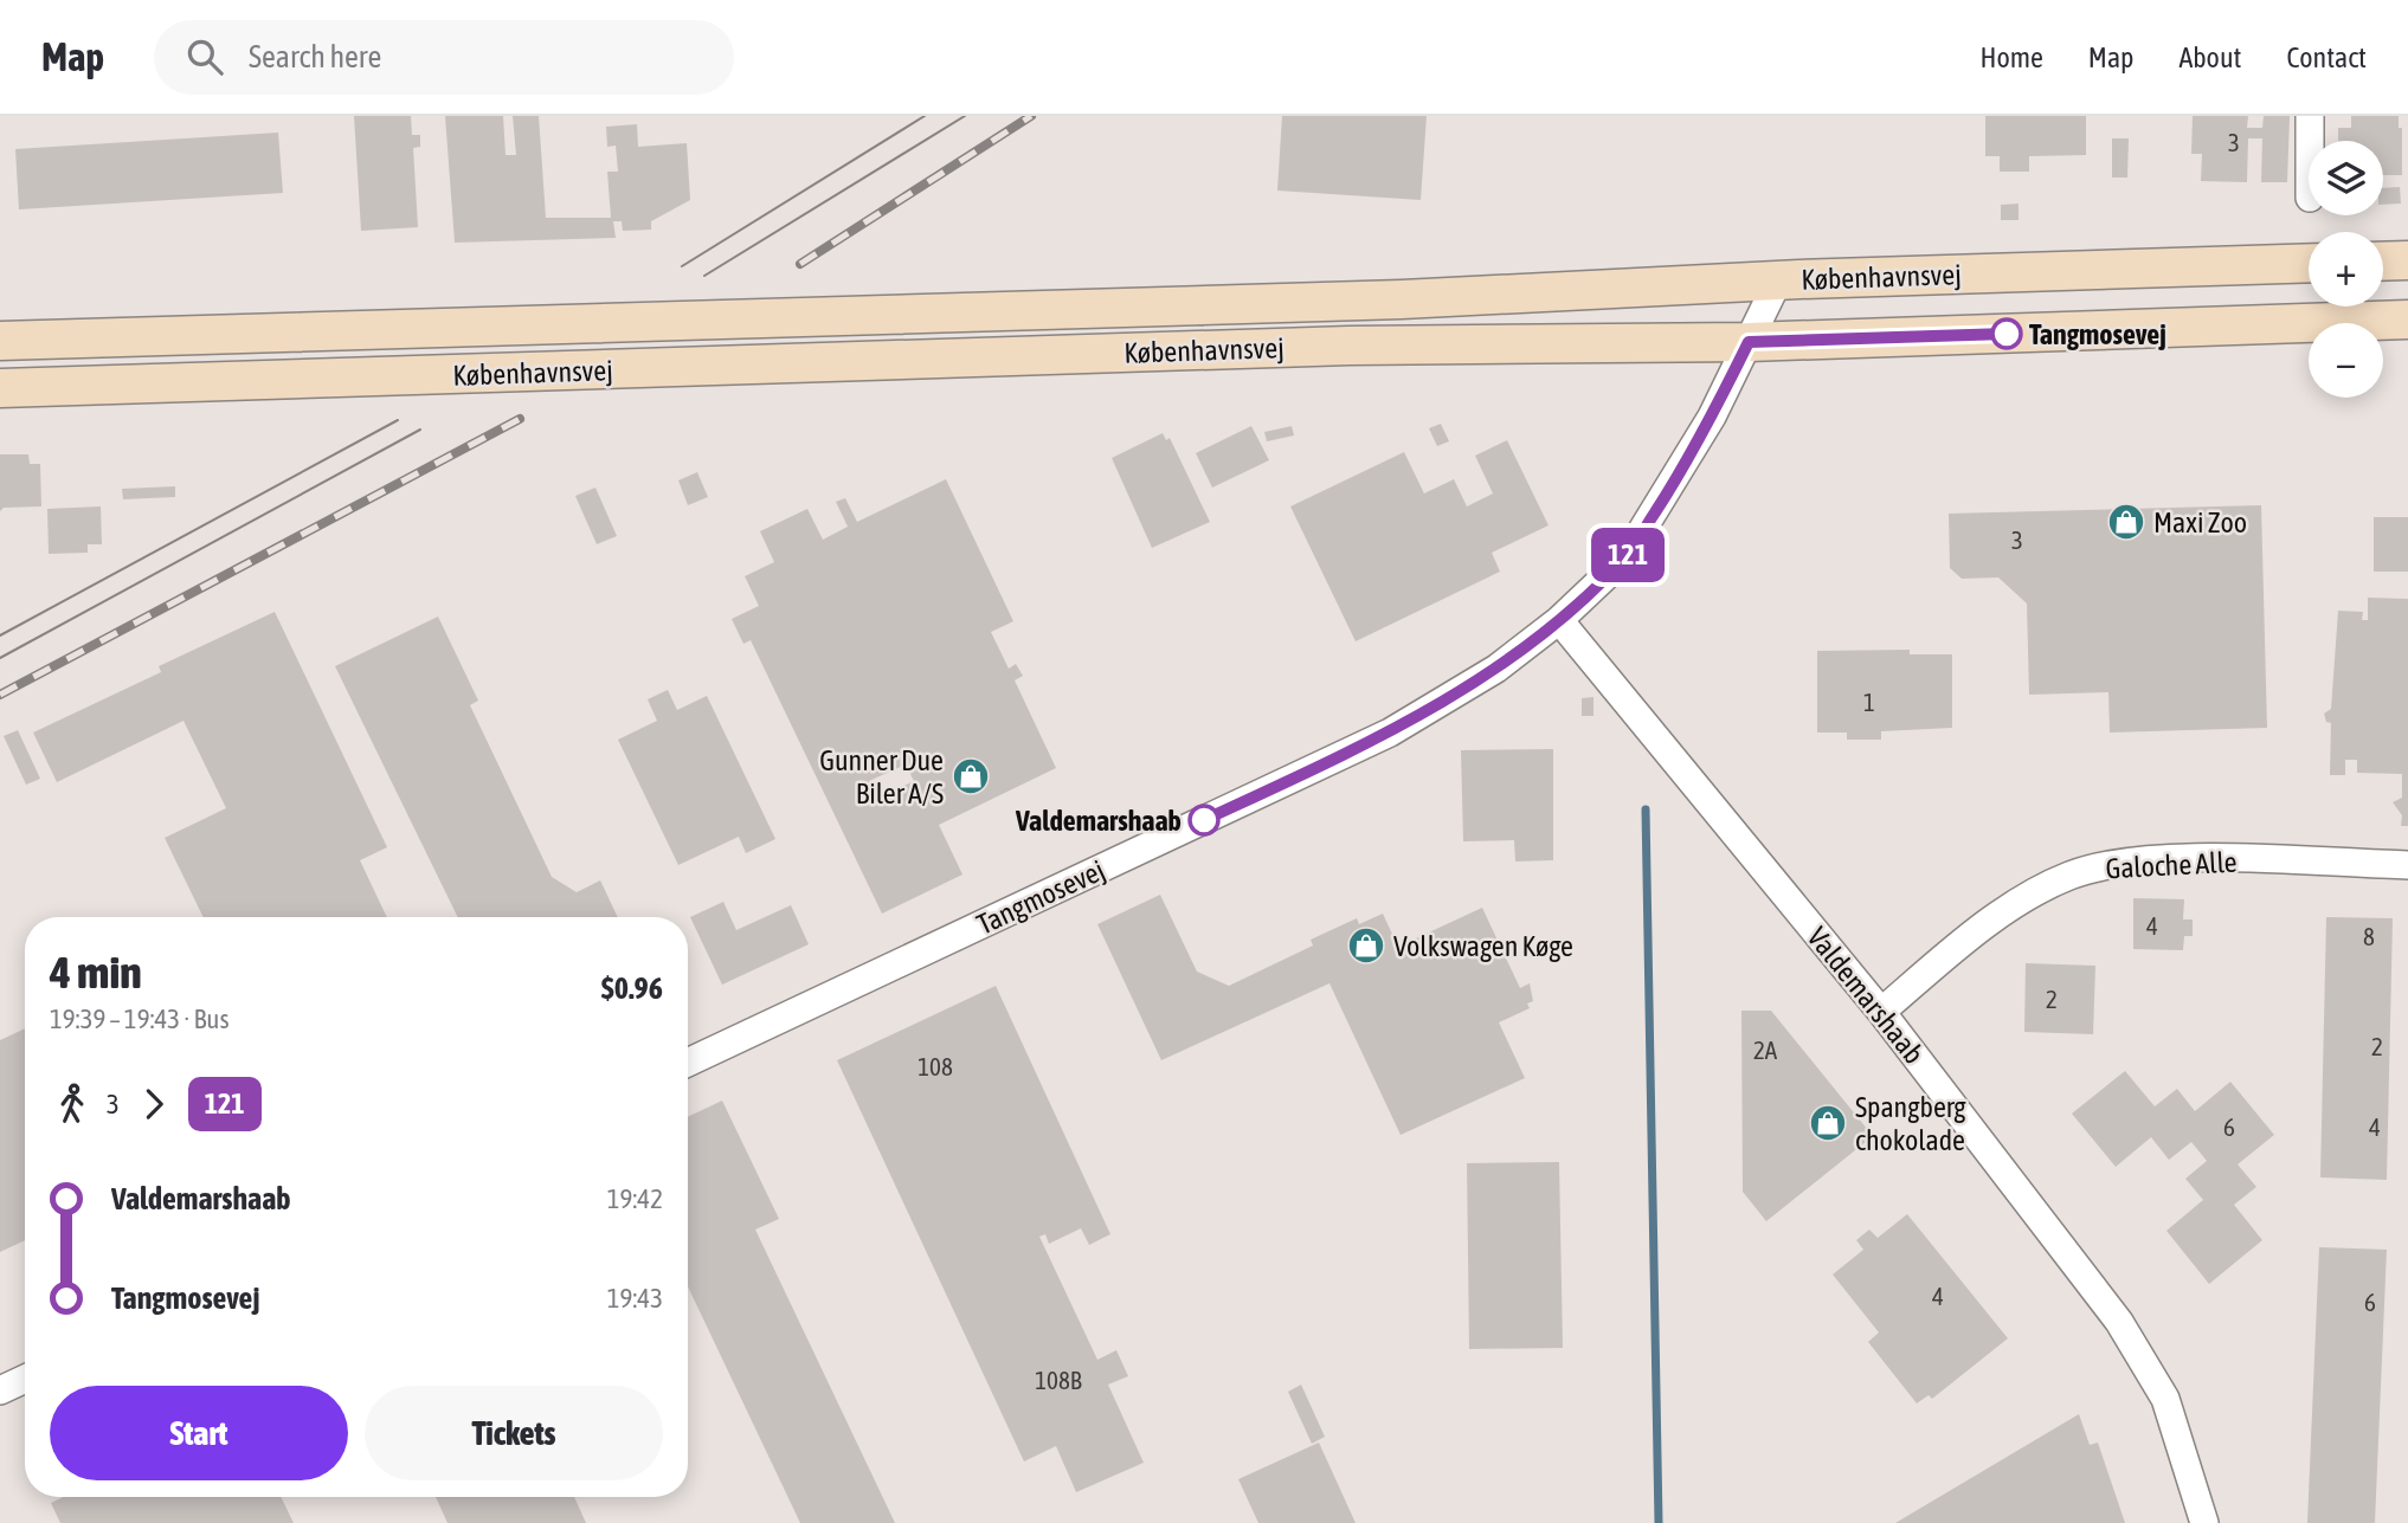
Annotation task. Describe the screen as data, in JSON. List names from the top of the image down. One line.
{"streets":{"main road":["Københavnsvej"],"street":["Galoche Alle","Tangmosevej","Valdemarshaab"]},"crossings":[["Københavnsvej","Tangmosevej"],["Galoche Alle","Valdemarshaab"],["Tangmosevej","Valdemarshaab"]],"places":{"other":["Tangmosevej","Valdemarshaab"],"shop":["Maxi Zoo","Gunner Due Biler A/S","Volkswagen Køge","Spangberg chokolade"]},"lines":["bus line 121"],"house_numbers":["3","3","1","4","8","2","2","2A","108","6","4","4","6","108B"],"page":{"header":"Map","search":"Search here","nav":["Home","Map","About","Contact"],"on_map":"121","map_buttons":["+","−"],"heading":["4 min","19:39 – 19:43 · Bus","$0.96"],"legs":["3","121"],"list":[{"name":"Valdemarshaab","value":"19:42"},{"name":"Tangmosevej","value":"19:43"}],"buttons":["Start","Tickets"]}}
